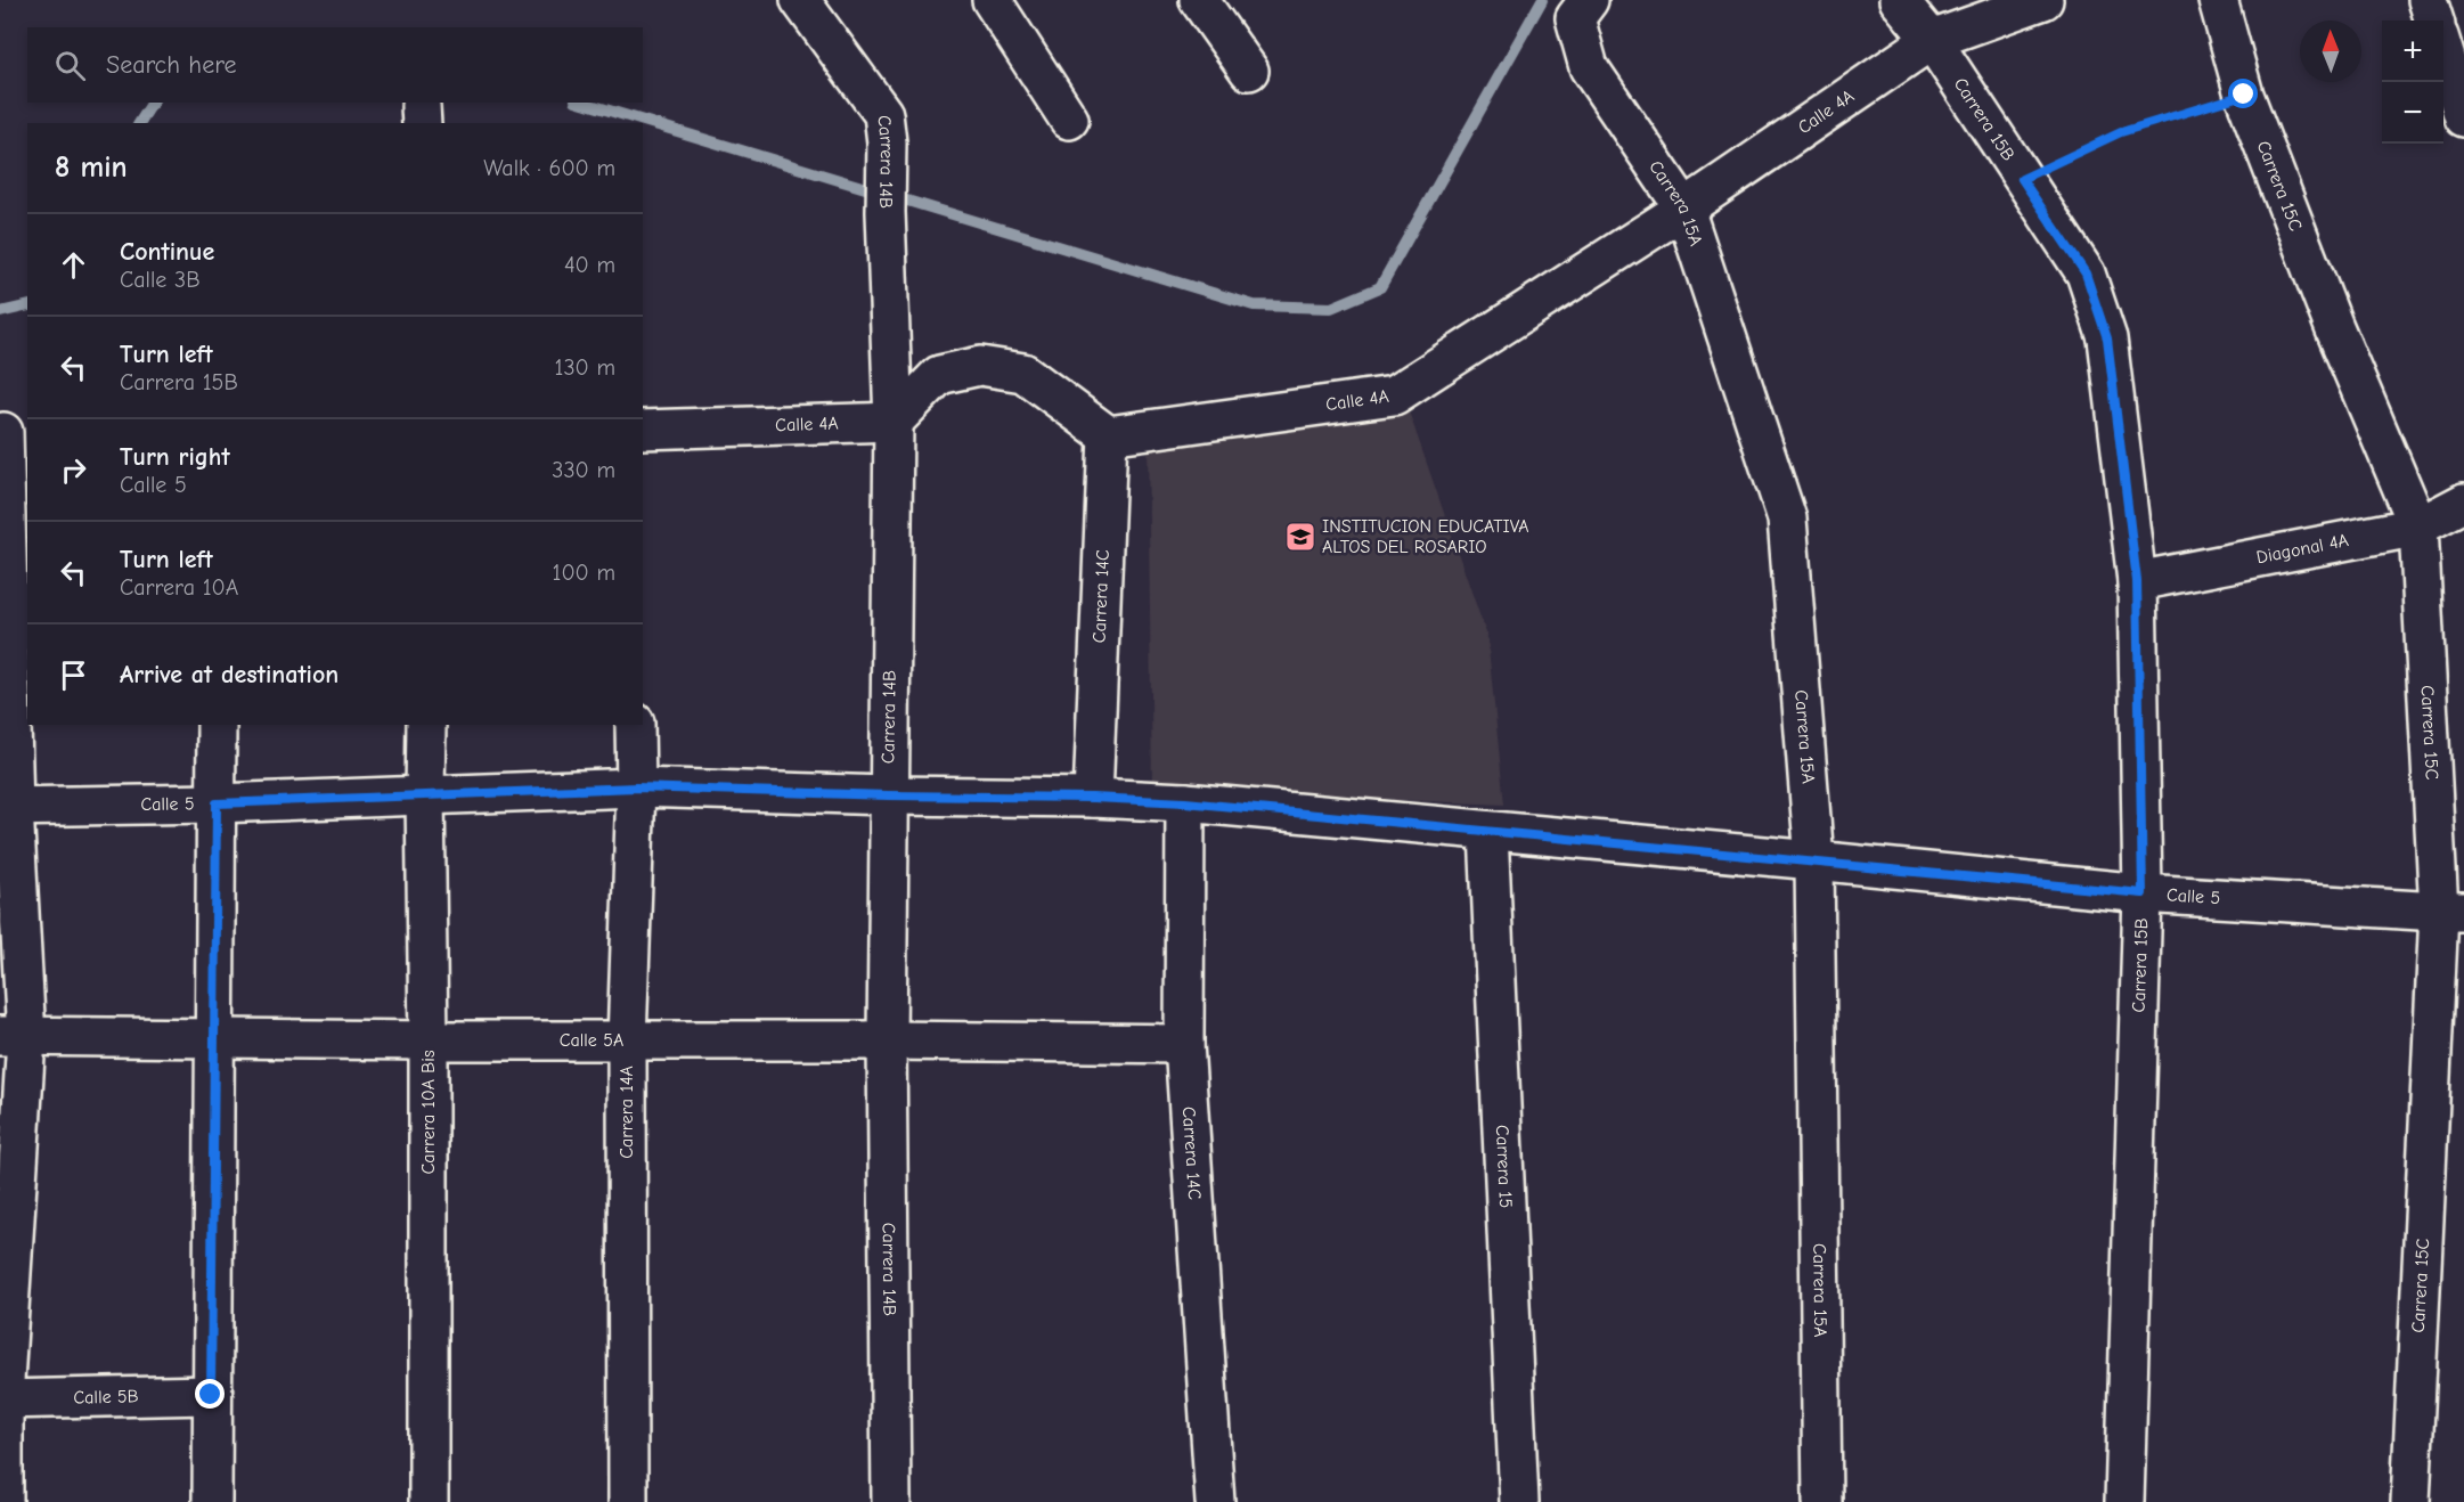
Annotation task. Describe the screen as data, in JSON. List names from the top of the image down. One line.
{"streets":{"street":["Calle 4A","Carrera 15B","Carrera 14B","Carrera 15C","Carrera 15A","Diagonal 4A","Carrera 14C","Calle 5","Calle 5A","Carrera 10A Bis","Carrera 14A","Carrera 15","Calle 5B"]},"crossings":[["Calle 4A","Carrera 15B"],["Calle 4A","Carrera 14B"],["Calle 4A","Carrera 15A"],["Calle 4A","Carrera 14C"],["Carrera 15B","Diagonal 4A"],["Carrera 15B","Calle 5"],["Carrera 14B","Calle 5"],["Carrera 14B","Calle 5A"],["Carrera 15C","Diagonal 4A"],["Carrera 15C","Calle 5"],["Carrera 15A","Calle 5"],["Carrera 14C","Calle 5"],["Carrera 14C","Calle 5A"],["Calle 5","Carrera 10A Bis"],["Calle 5","Carrera 14A"],["Calle 5","Carrera 15"],["Calle 5A","Carrera 10A Bis"],["Calle 5A","Carrera 14A"]],"places":{"school or university":["INSTITUCION EDUCATIVA ALTOS DEL ROSARIO"]},"north":"top","page":{"map_buttons":["+","−"],"search":"Search here","heading":["8 min","Walk · 600 m"],"list":[["Continue","Calle 3B","40 m"],["Turn left","Carrera 15B","130 m"],["Turn right","Calle 5","330 m"],["Turn left","Carrera 10A","100 m"],"Arrive at destination"]}}
